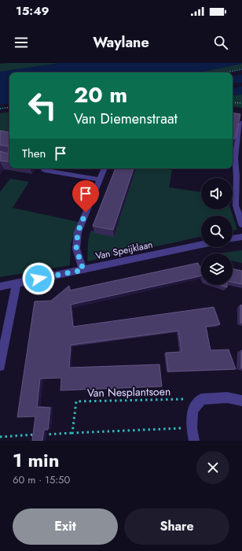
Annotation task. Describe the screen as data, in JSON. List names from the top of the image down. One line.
{"streets":{"street":["Van Speijklaan"],"path":["Van Nesplantsoen"]},"page":{"status":"15:49","header":"Waylane","turn":["20 m","Van Diemenstraat"],"then":"Then","heading":["1 min","60 m · 15:50"],"buttons":["Exit","Share"]}}
